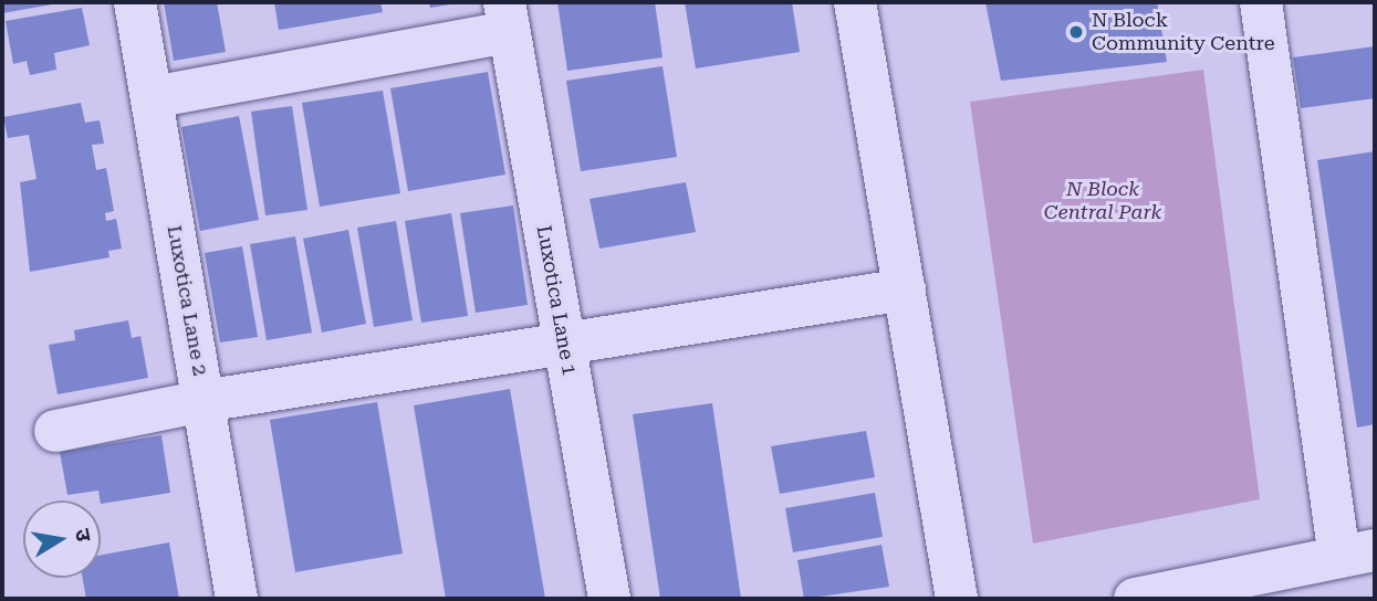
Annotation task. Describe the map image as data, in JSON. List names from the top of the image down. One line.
{"streets":{"street":["Luxotica Lane 2","Luxotica Lane 1"]},"parks":["N Block Central Park"],"places":["N Block Community Centre"],"north":"right"}
